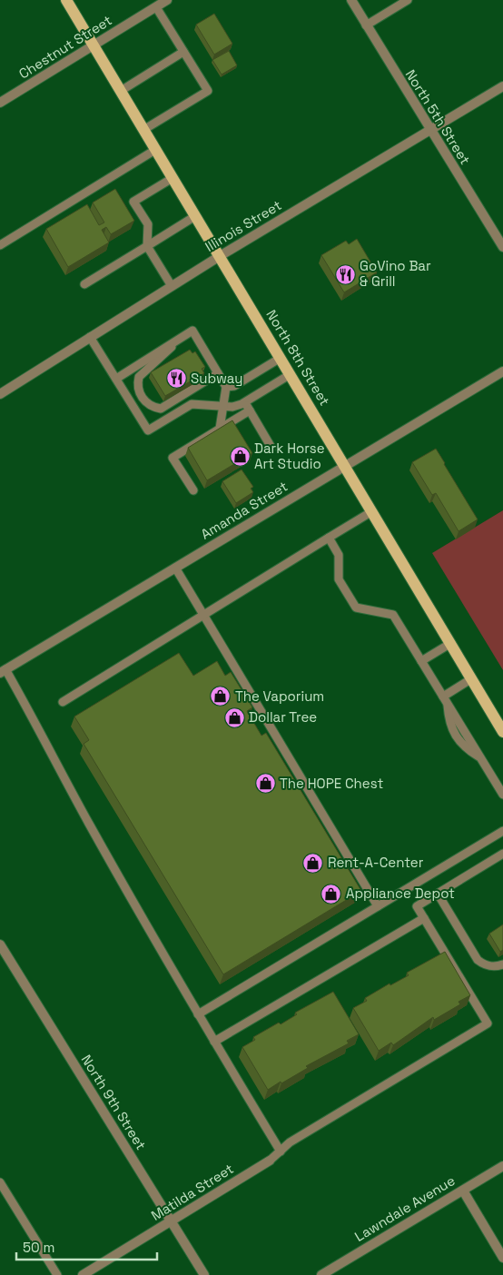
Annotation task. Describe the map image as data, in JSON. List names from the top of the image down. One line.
{"streets":{"main road":["North 8th Street"],"street":["Chestnut Street","North 5th Street","Illinois Street","Amanda Street","North 9th Street","Matilda Street","Lawndale Avenue"]},"crossings":[["Chestnut Street","North 8th Street"],["North 5th Street","Illinois Street"],["Illinois Street","North 8th Street"],["North 8th Street","Amanda Street"],["North 9th Street","Matilda Street"]],"places":{"restaurant":["GoVino Bar & Grill","Subway"],"shop":["Dark Horse Art Studio","The Vaporium","Dollar Tree","The HOPE Chest","Rent-A-Center","Appliance Depot"]},"scale_bar":"50 m"}
